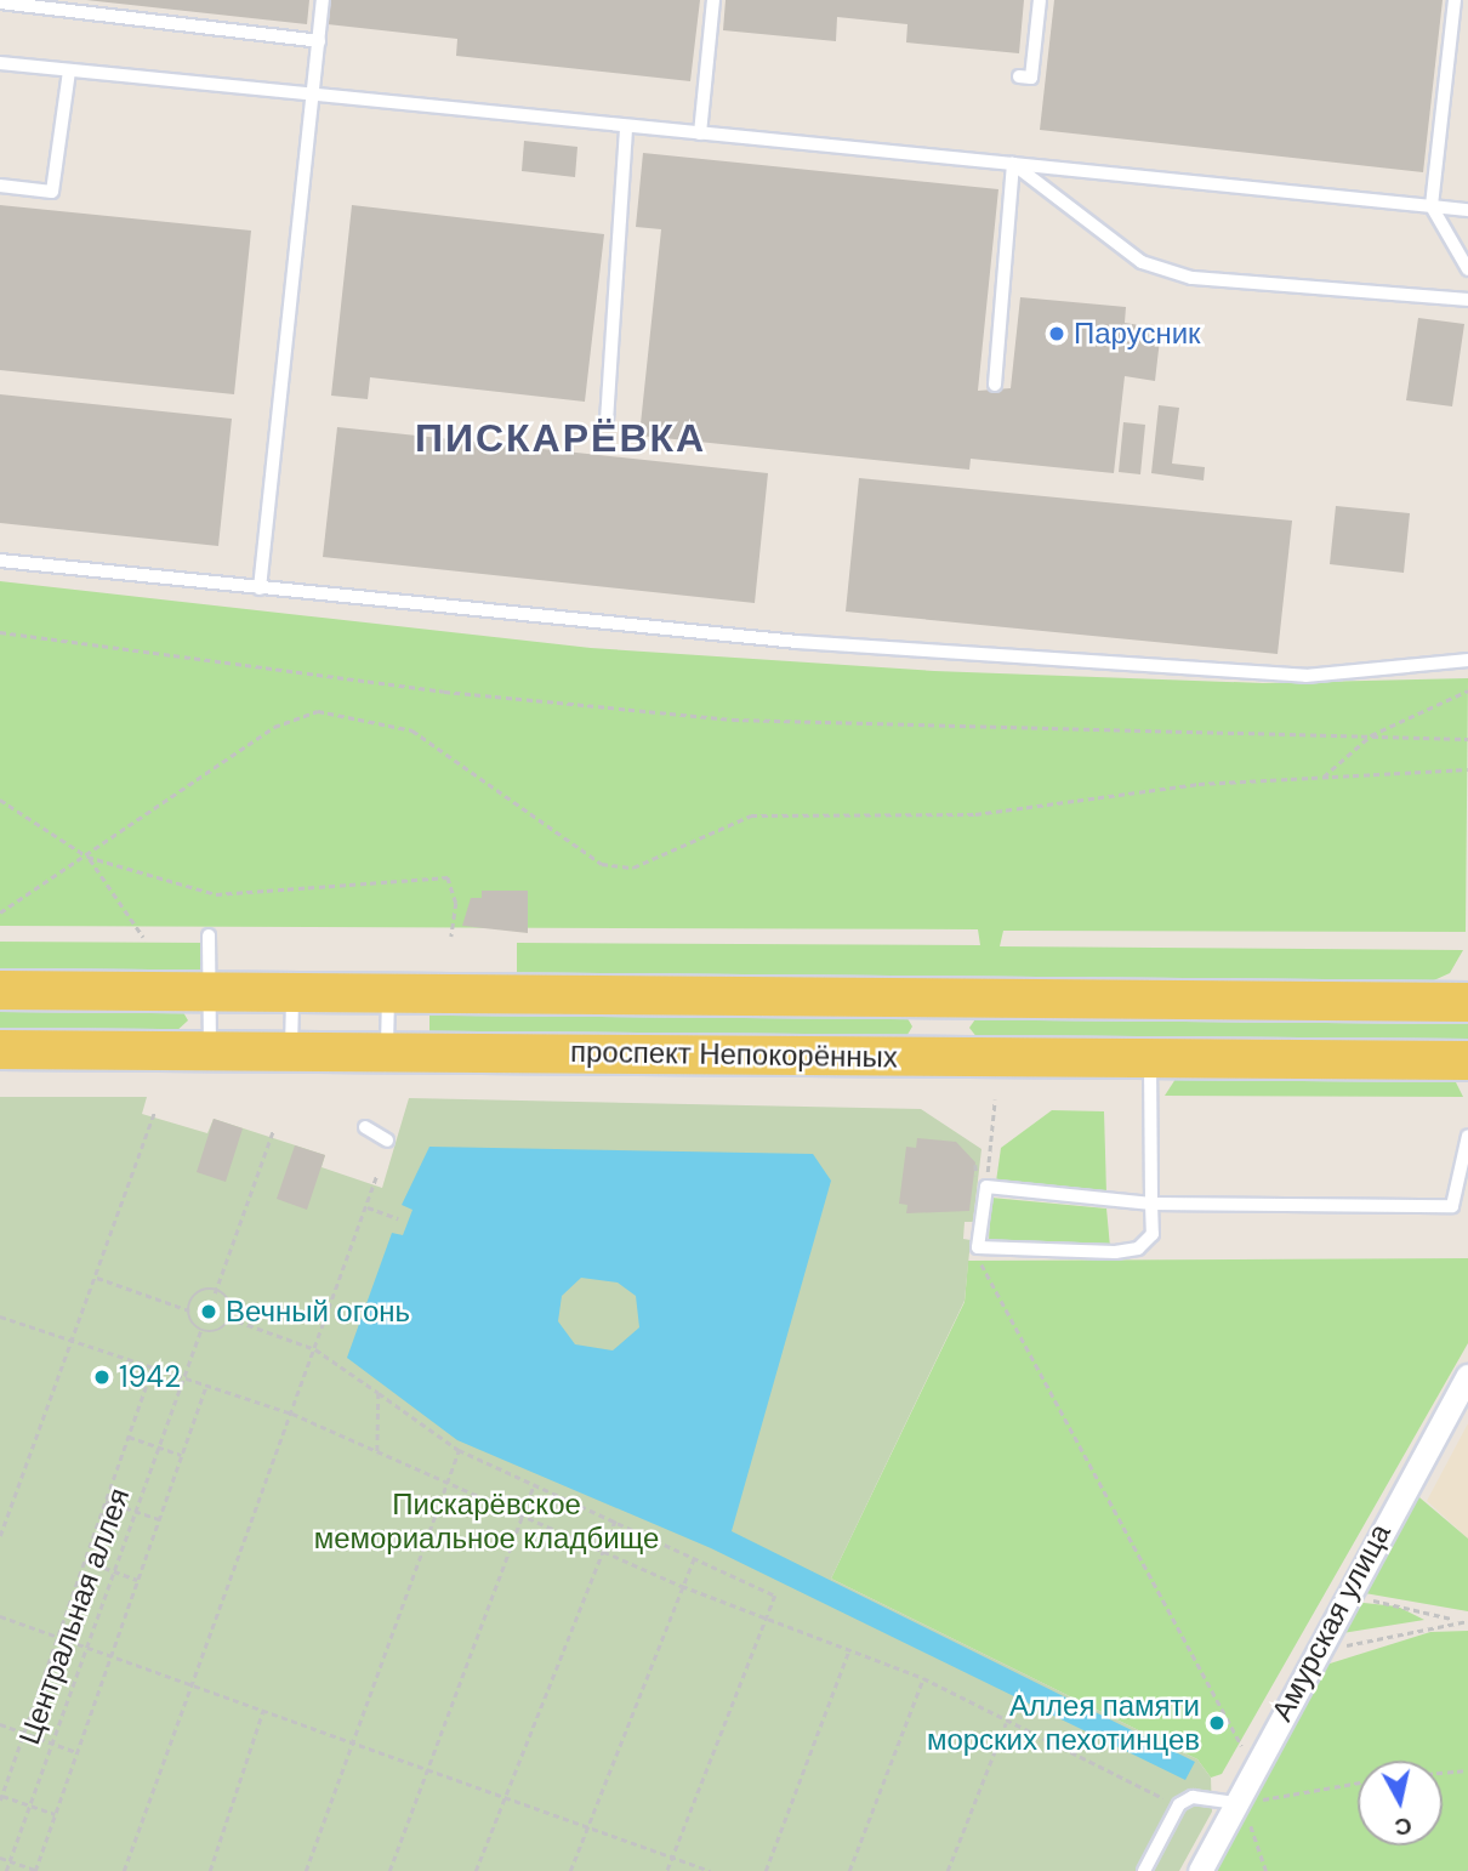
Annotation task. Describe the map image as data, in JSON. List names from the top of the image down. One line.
{"streets":{"main road":["проспект Непокорённых"],"street":["Амурская улица"],"path":["Центральная аллея"]},"districts":["ПИСКАРЁВКА"],"parks":["Пискарёвское мемориальное кладбище"],"places":["Парусник","Вечный огонь","1942","Аллея памяти морских пехотинцев"],"north":"bottom"}
